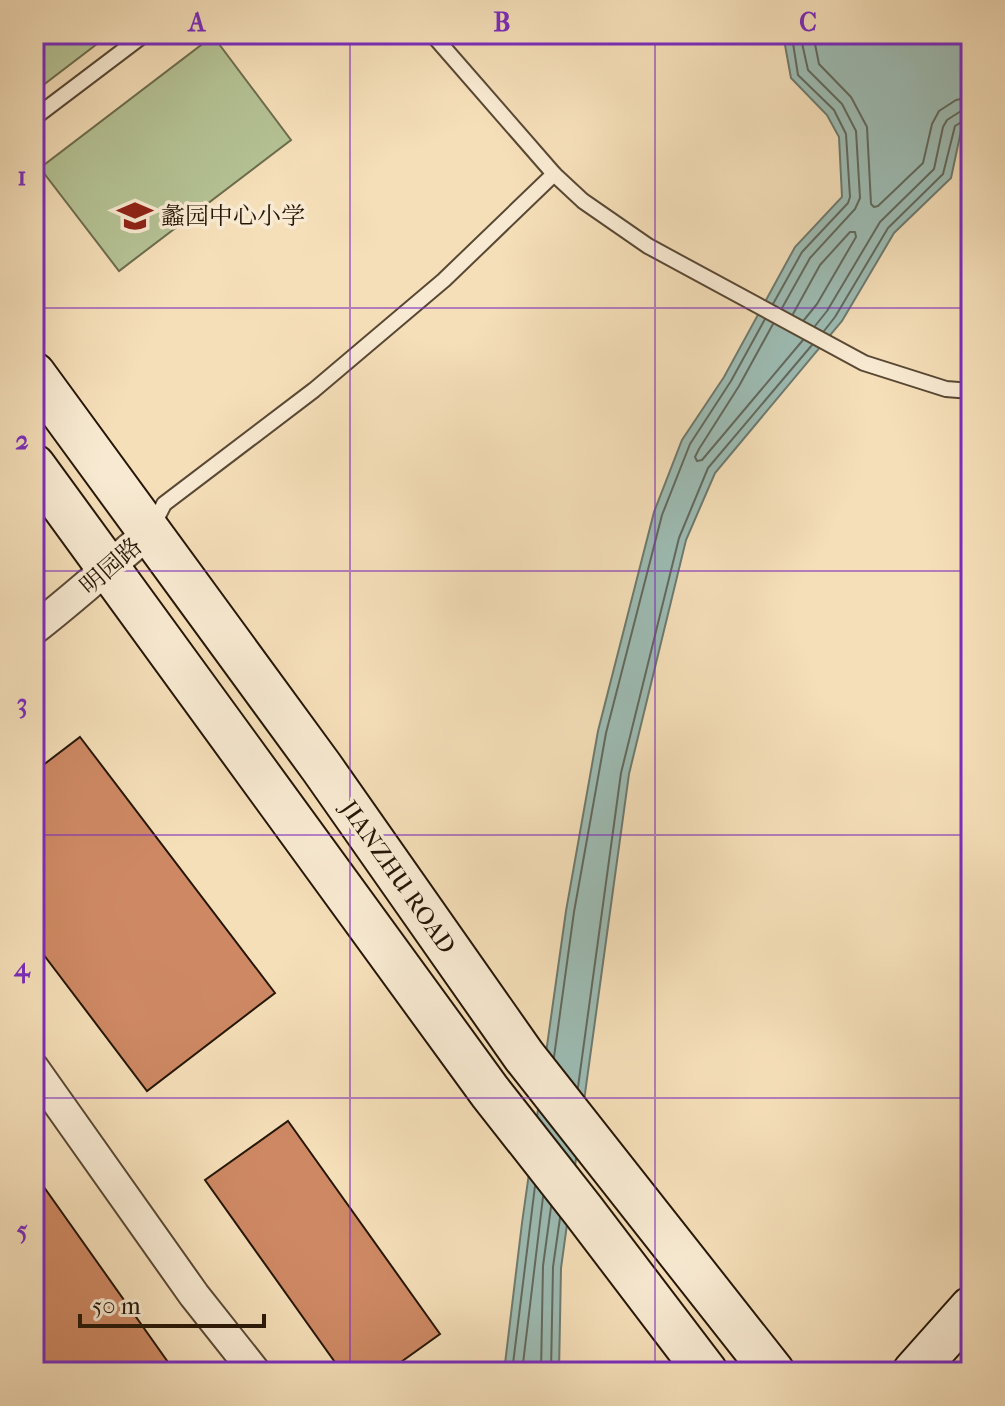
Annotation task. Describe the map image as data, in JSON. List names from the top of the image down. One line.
{"streets":{"main road":["JIANZHU ROAD"],"street":["明园路"]},"crossings":[["明园路","JIANZHU ROAD"]],"places":{"school or university":["蠡园中心小学"]},"scale_bar":"50 m","grid":{"columns":["A","B","C"],"rows":["1","2","3","4","5"]}}
